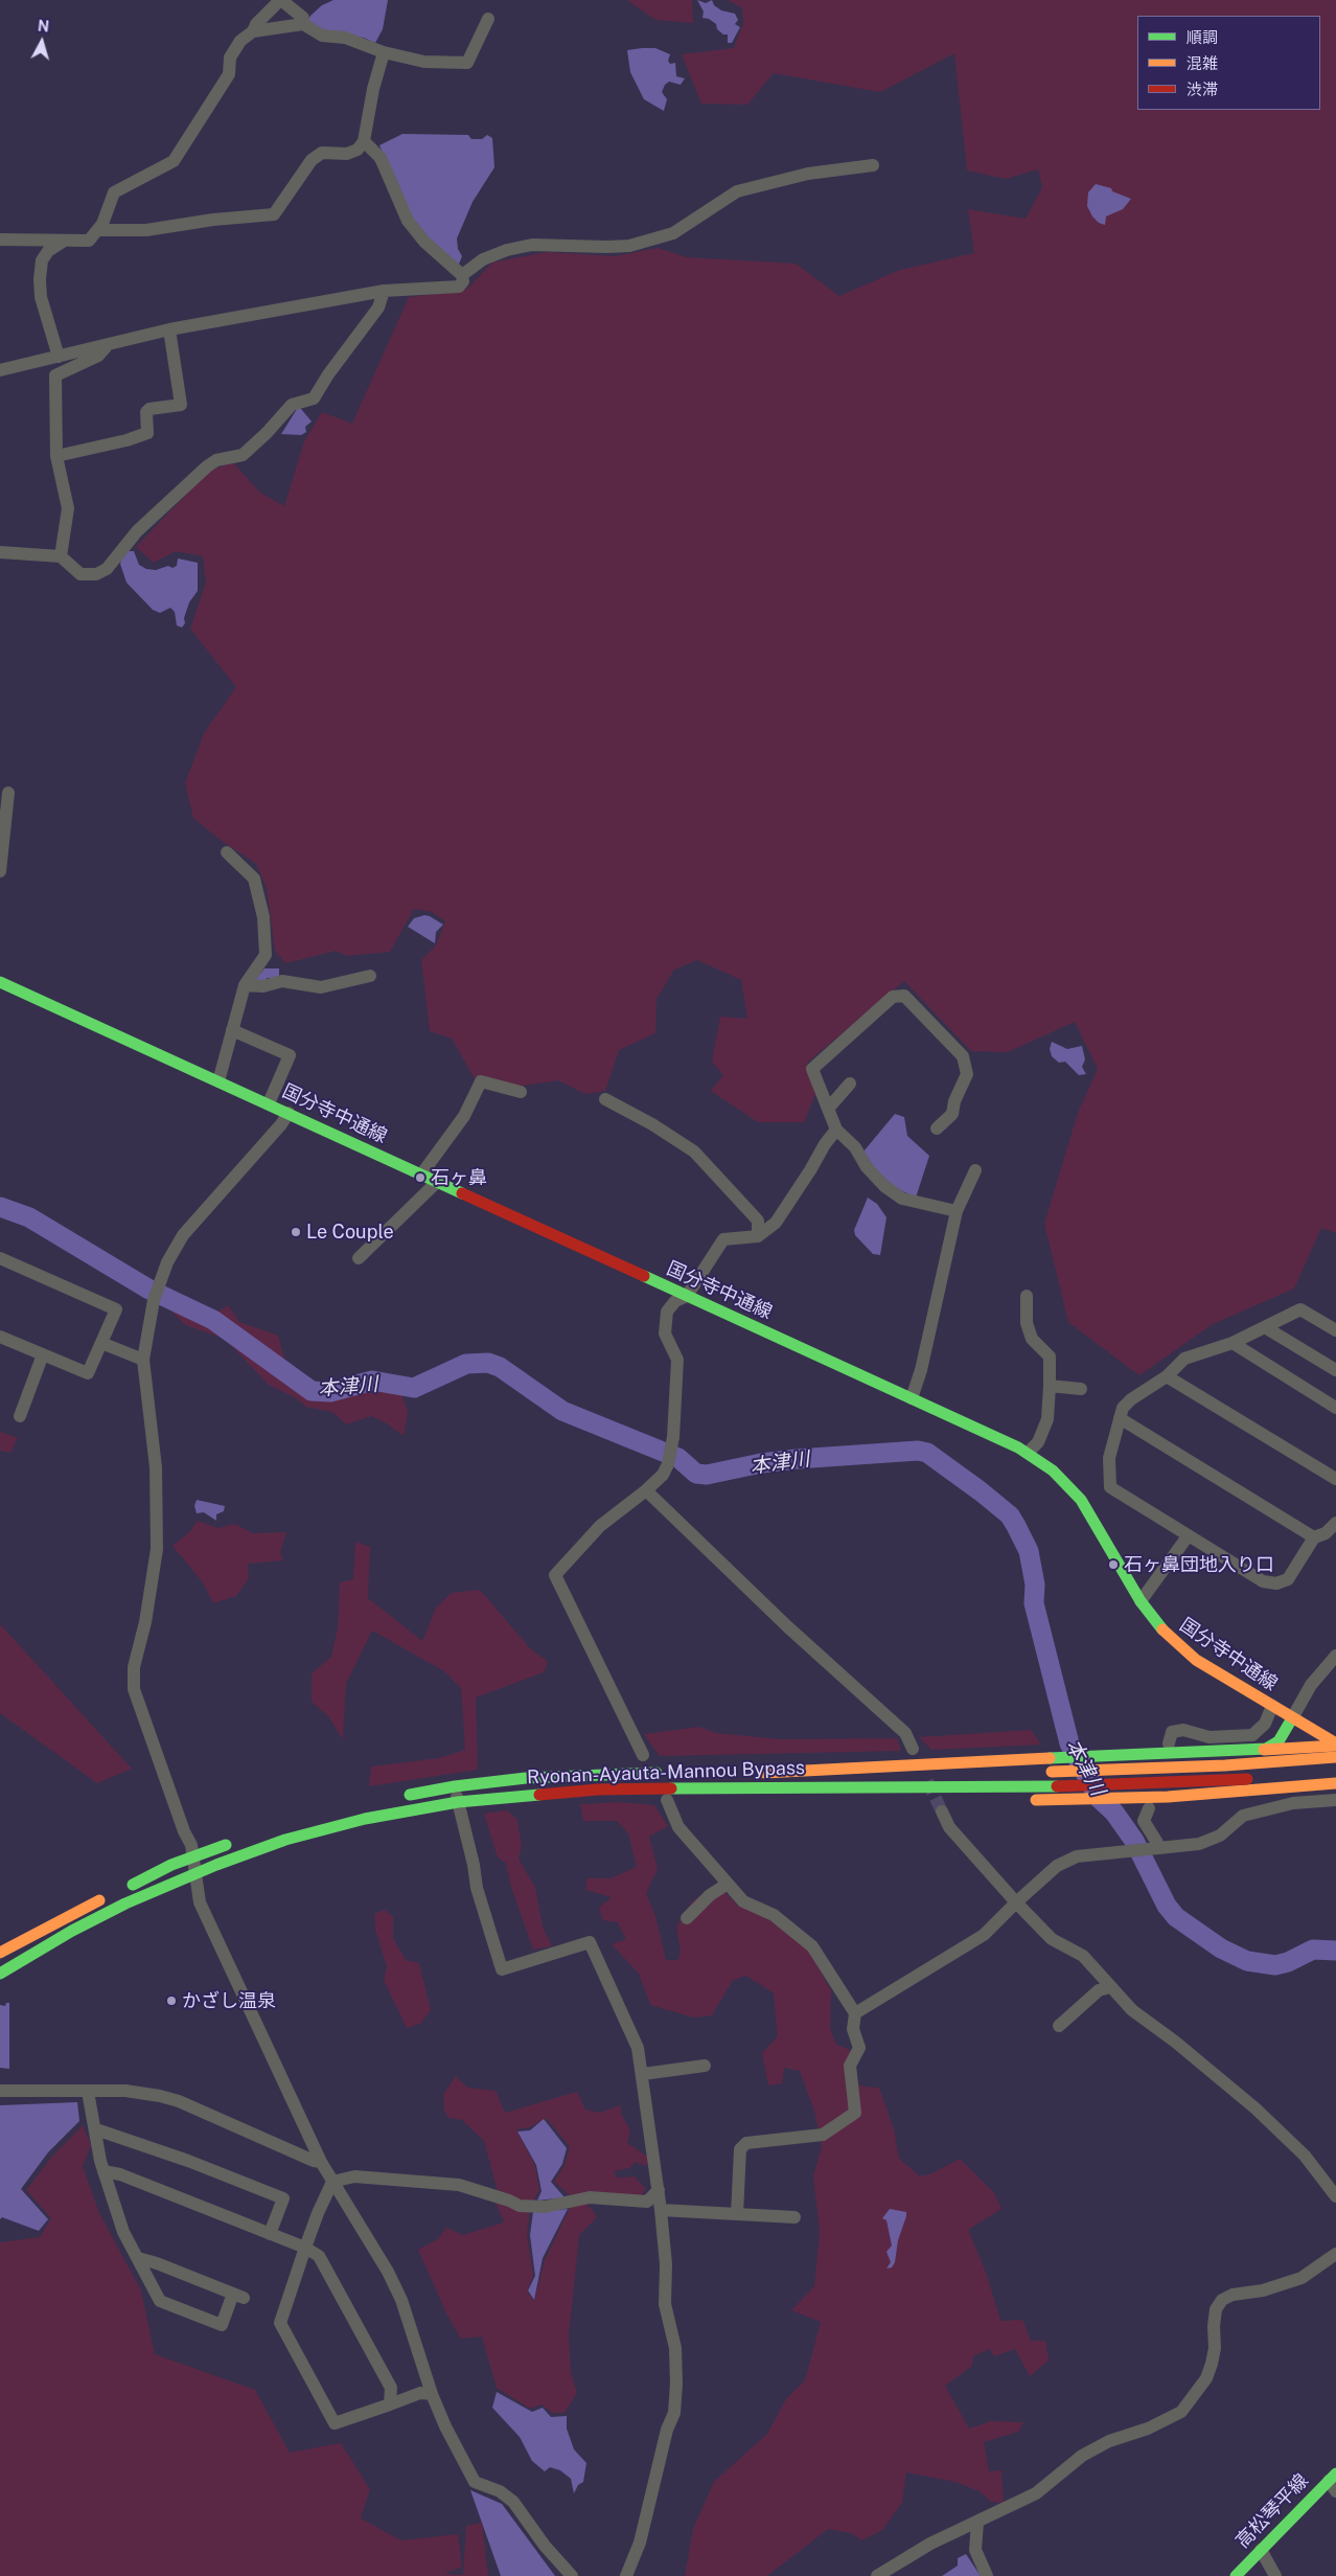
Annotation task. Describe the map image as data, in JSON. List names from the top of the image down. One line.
{"streets":{"main road":["国分寺中通線","Ryonan-Ayauta-Mannou Bypass","高松琴平線"]},"water":["本津川"],"places":["石ヶ鼻","Le Couple","石ヶ鼻団地入り口","かざし温泉"],"legend":["順調","混雑","渋滞"],"north":"top"}
